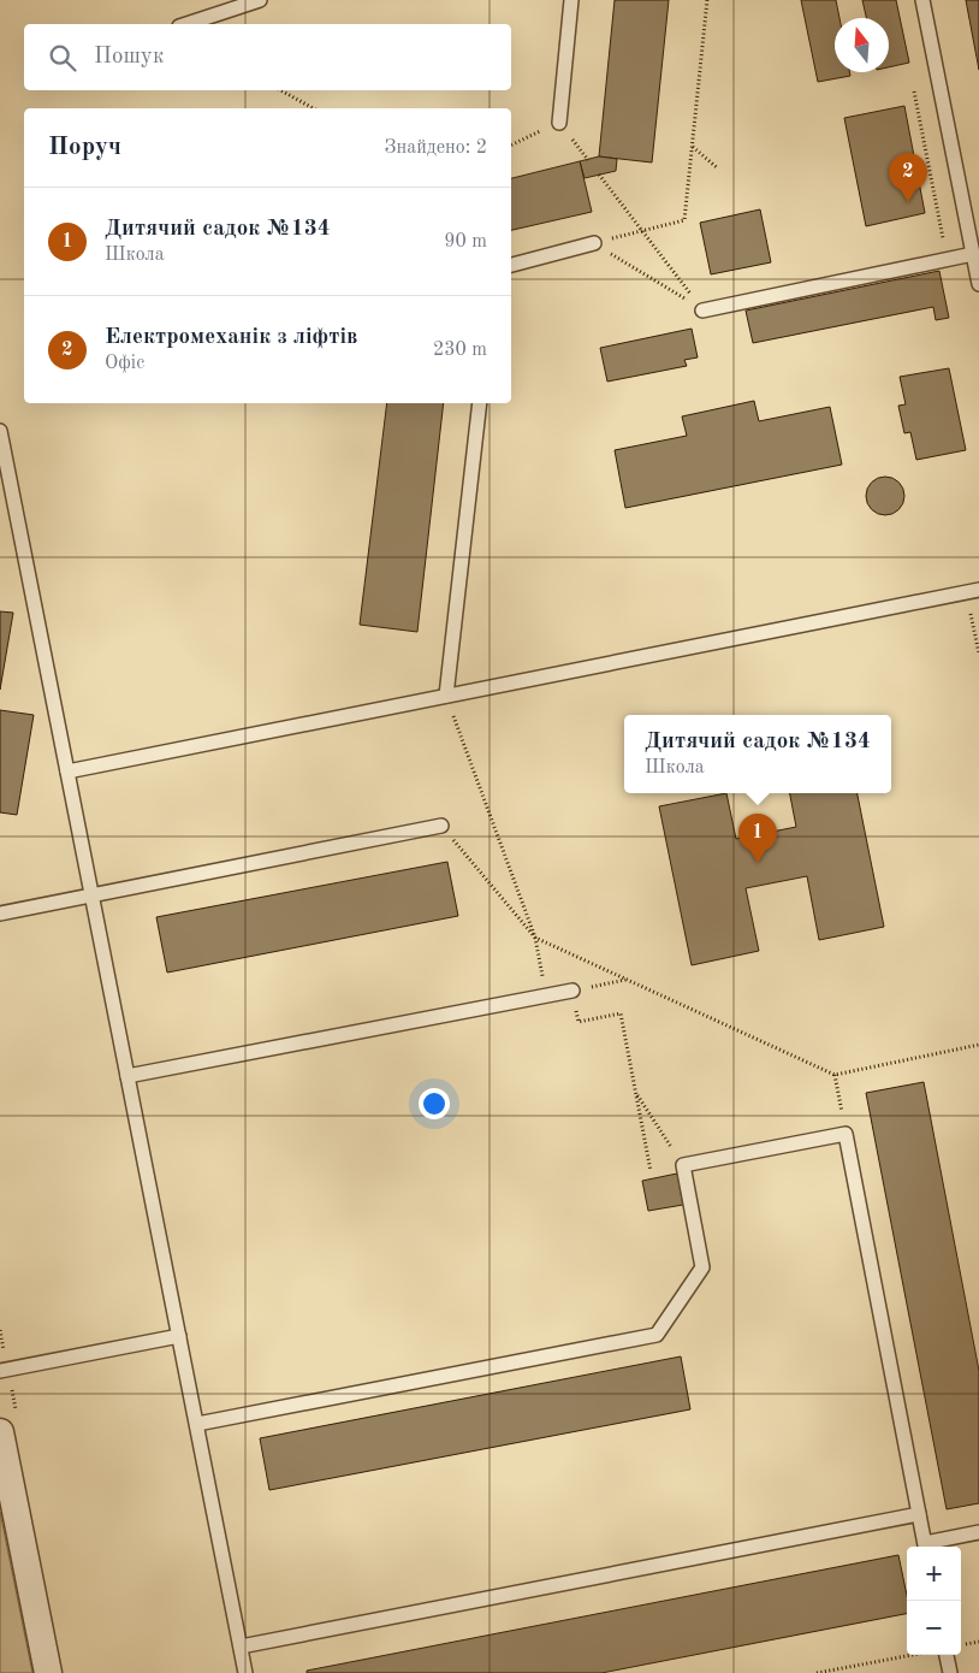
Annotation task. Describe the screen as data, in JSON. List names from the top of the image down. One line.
{"north":"top","page":{"search":"Пошук","heading":["Поруч","Знайдено: 2"],"pins":["2","1"],"list":[{"mark":"1","name":"Дитячий садок №134","note":"Школа","value":"90 m"},{"mark":"2","name":"Електромеханік з ліфтів","note":"Офіс","value":"230 m"}],"popup":["Дитячий садок №134","Школа"],"map_buttons":["+","−"]}}
